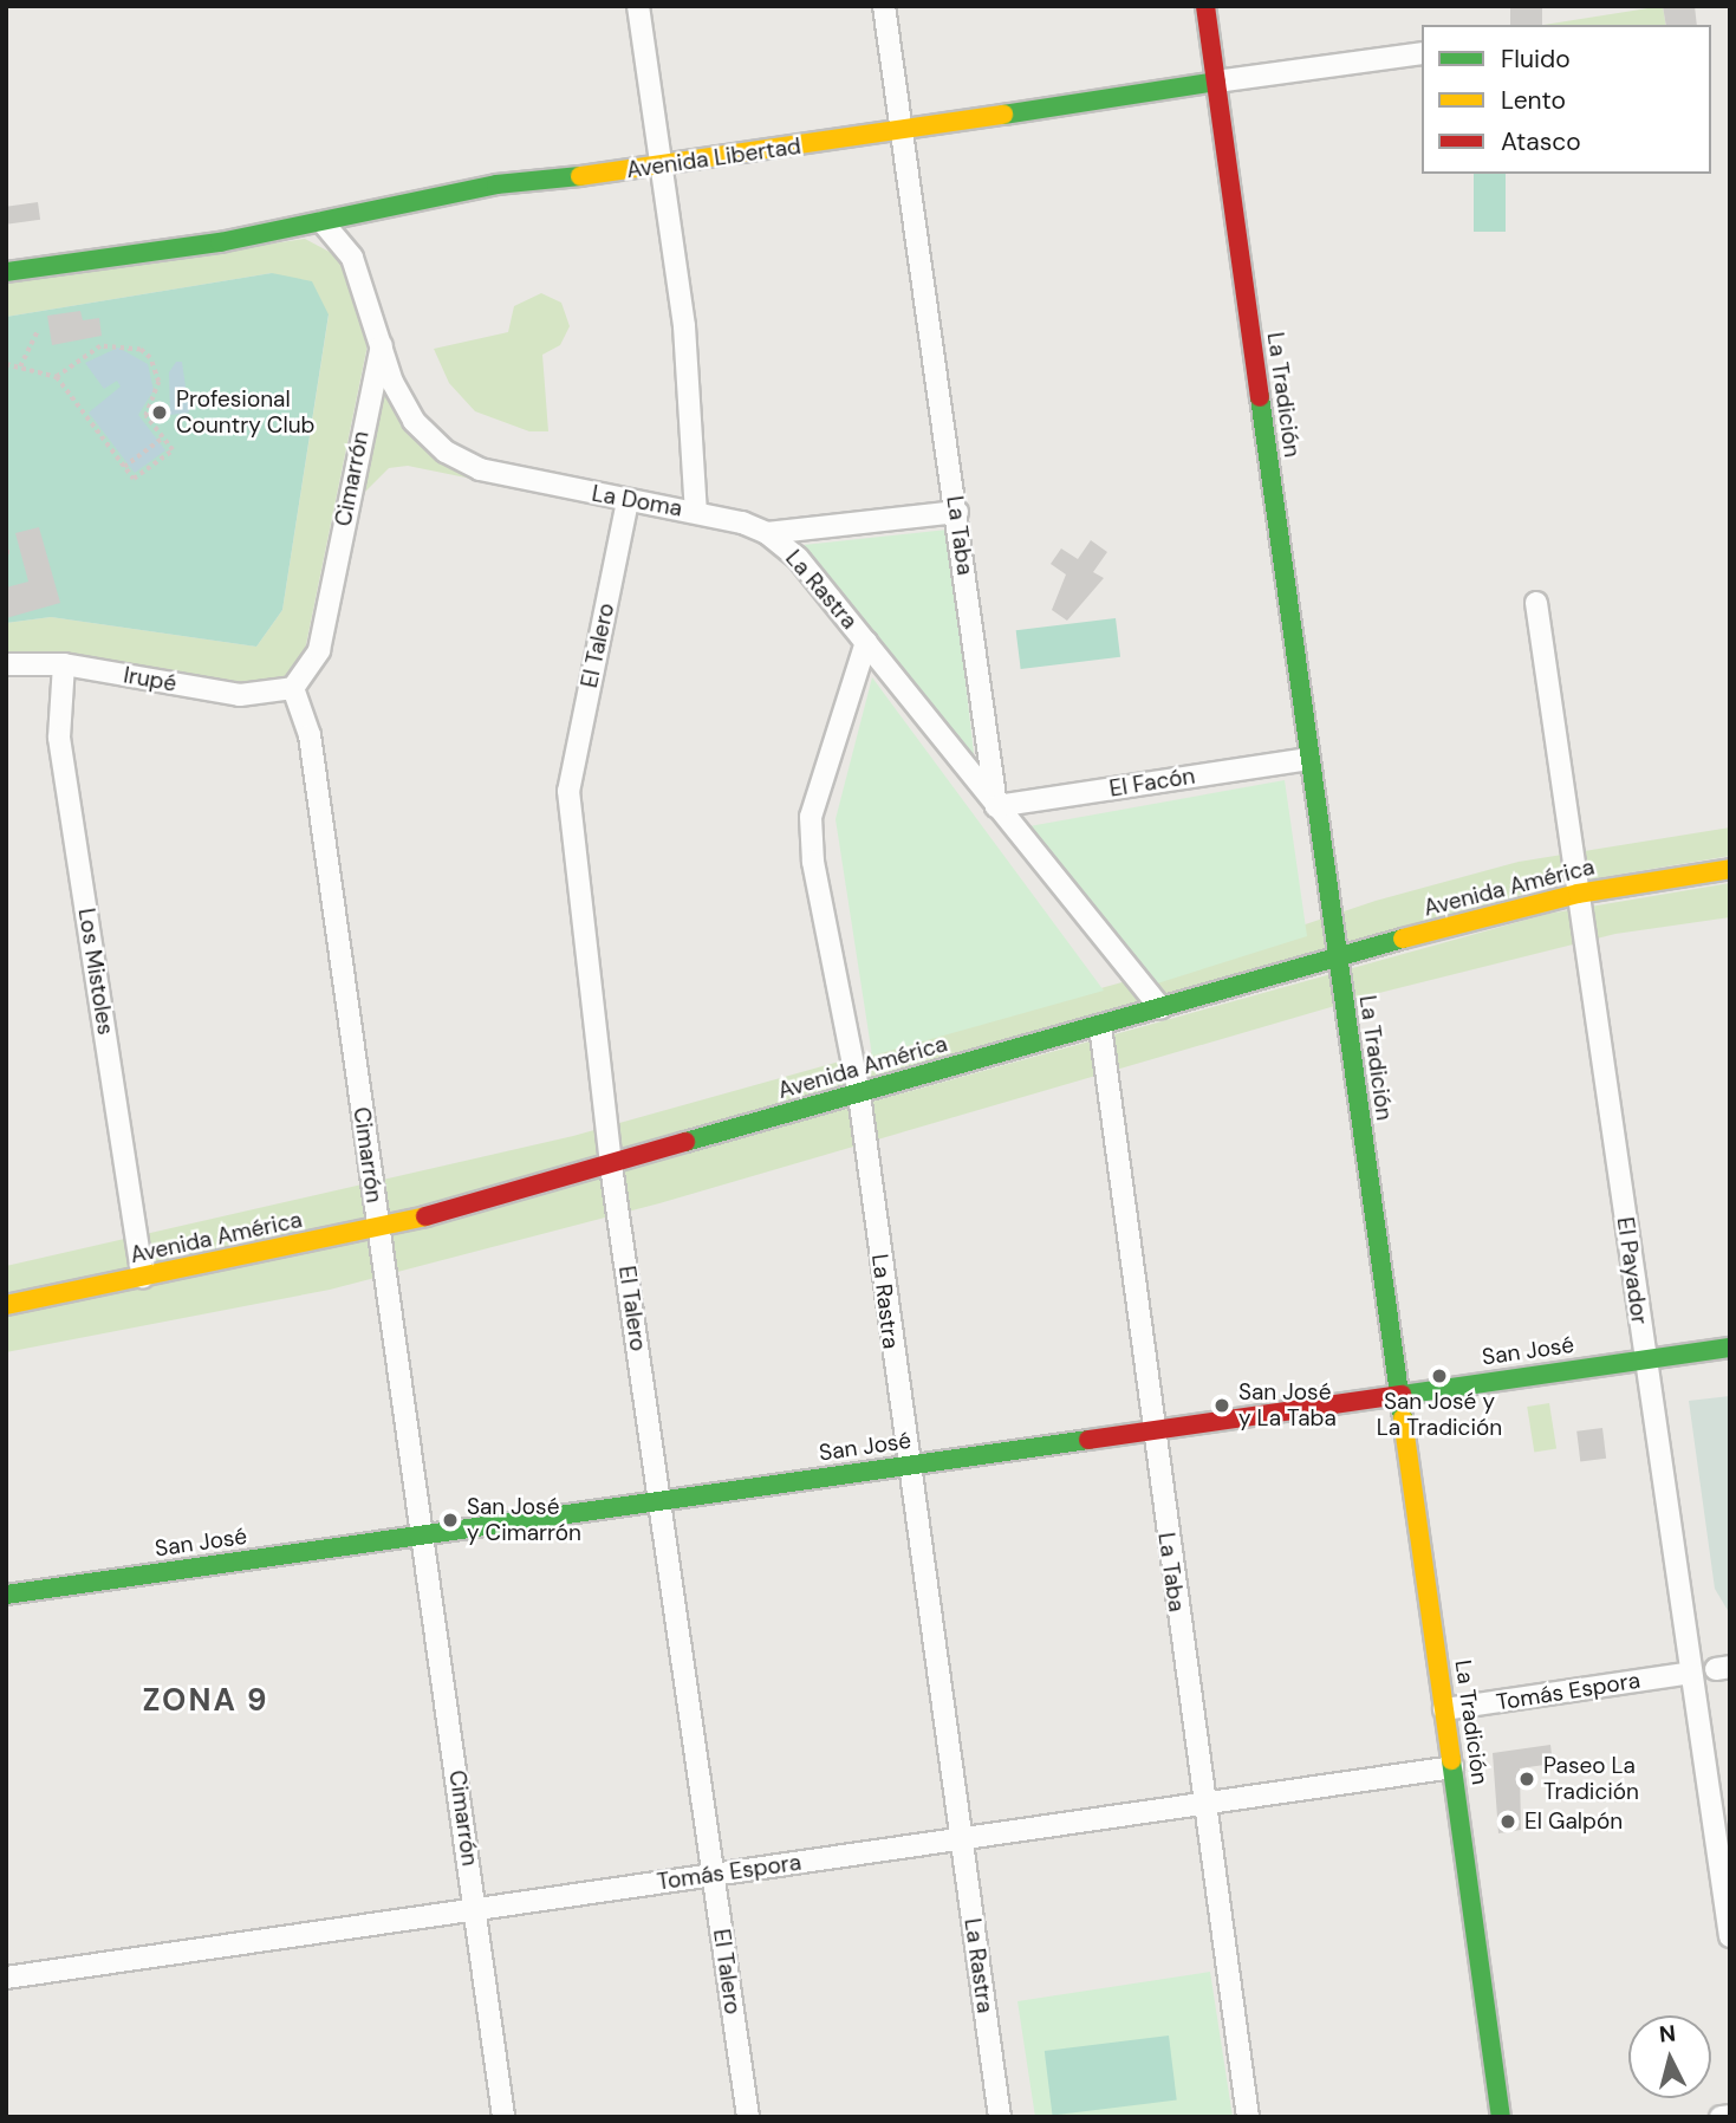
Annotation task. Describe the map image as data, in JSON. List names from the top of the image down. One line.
{"streets":{"street":["Avenida Libertad","La Tradición","Cimarrón","La Doma","La Taba","La Rastra","El Talero","Irupé","El Facón","Avenida América","Los Mistoles","El Payador","San José","Tomás Espora"]},"crossings":[["Avenida Libertad","La Tradición"],["Avenida Libertad","La Taba"],["La Tradición","El Facón"],["La Tradición","Avenida América"],["La Tradición","San José"],["La Tradición","Tomás Espora"],["Cimarrón","La Doma"],["Cimarrón","Irupé"],["Cimarrón","Avenida América"],["Cimarrón","San José"],["Cimarrón","Tomás Espora"],["La Doma","La Taba"],["La Doma","La Rastra"],["La Doma","El Talero"],["La Taba","El Facón"],["La Taba","Avenida América"],["La Taba","San José"],["La Taba","Tomás Espora"],["La Rastra","Avenida América"],["La Rastra","San José"],["La Rastra","Tomás Espora"],["El Talero","Avenida América"],["El Talero","San José"],["El Talero","Tomás Espora"],["Irupé","Los Mistoles"],["Avenida América","Los Mistoles"],["Avenida América","El Payador"],["El Payador","San José"],["El Payador","Tomás Espora"]],"districts":["ZONA 9"],"places":["Profesional Country Club","San José y La Tradición","San José y La Taba","San José y Cimarrón","Paseo La Tradición","El Galpón"],"legend":["Fluido","Lento","Atasco"],"north":"top"}
